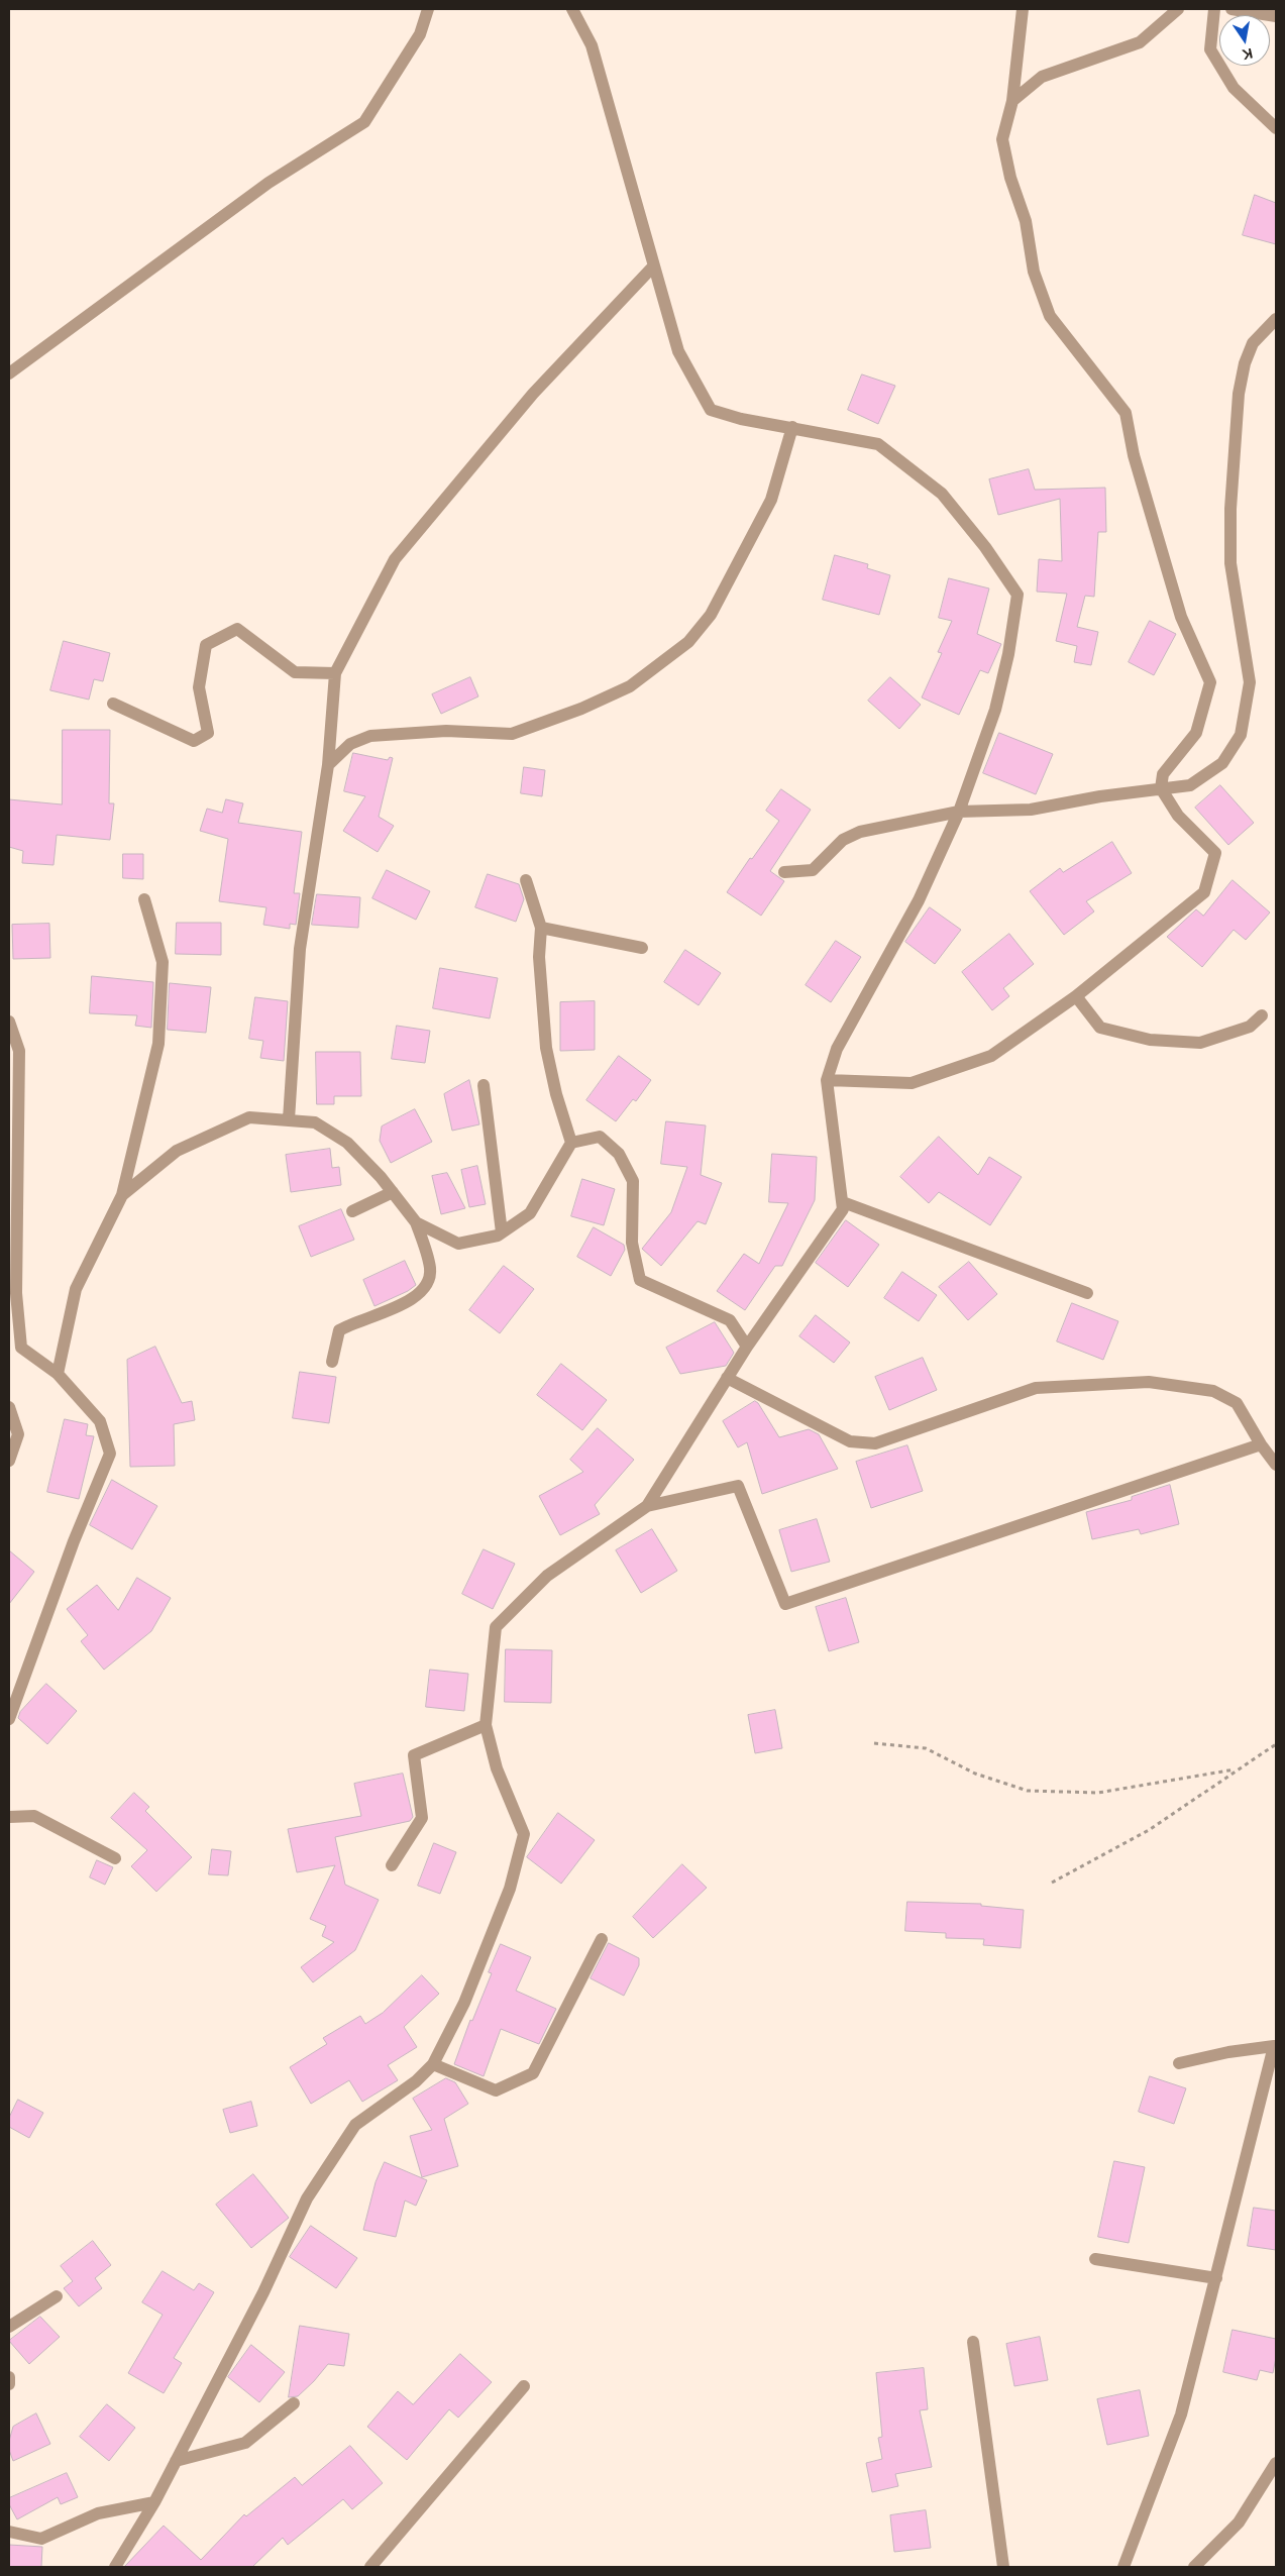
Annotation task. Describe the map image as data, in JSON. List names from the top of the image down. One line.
{"north":"bottom"}
